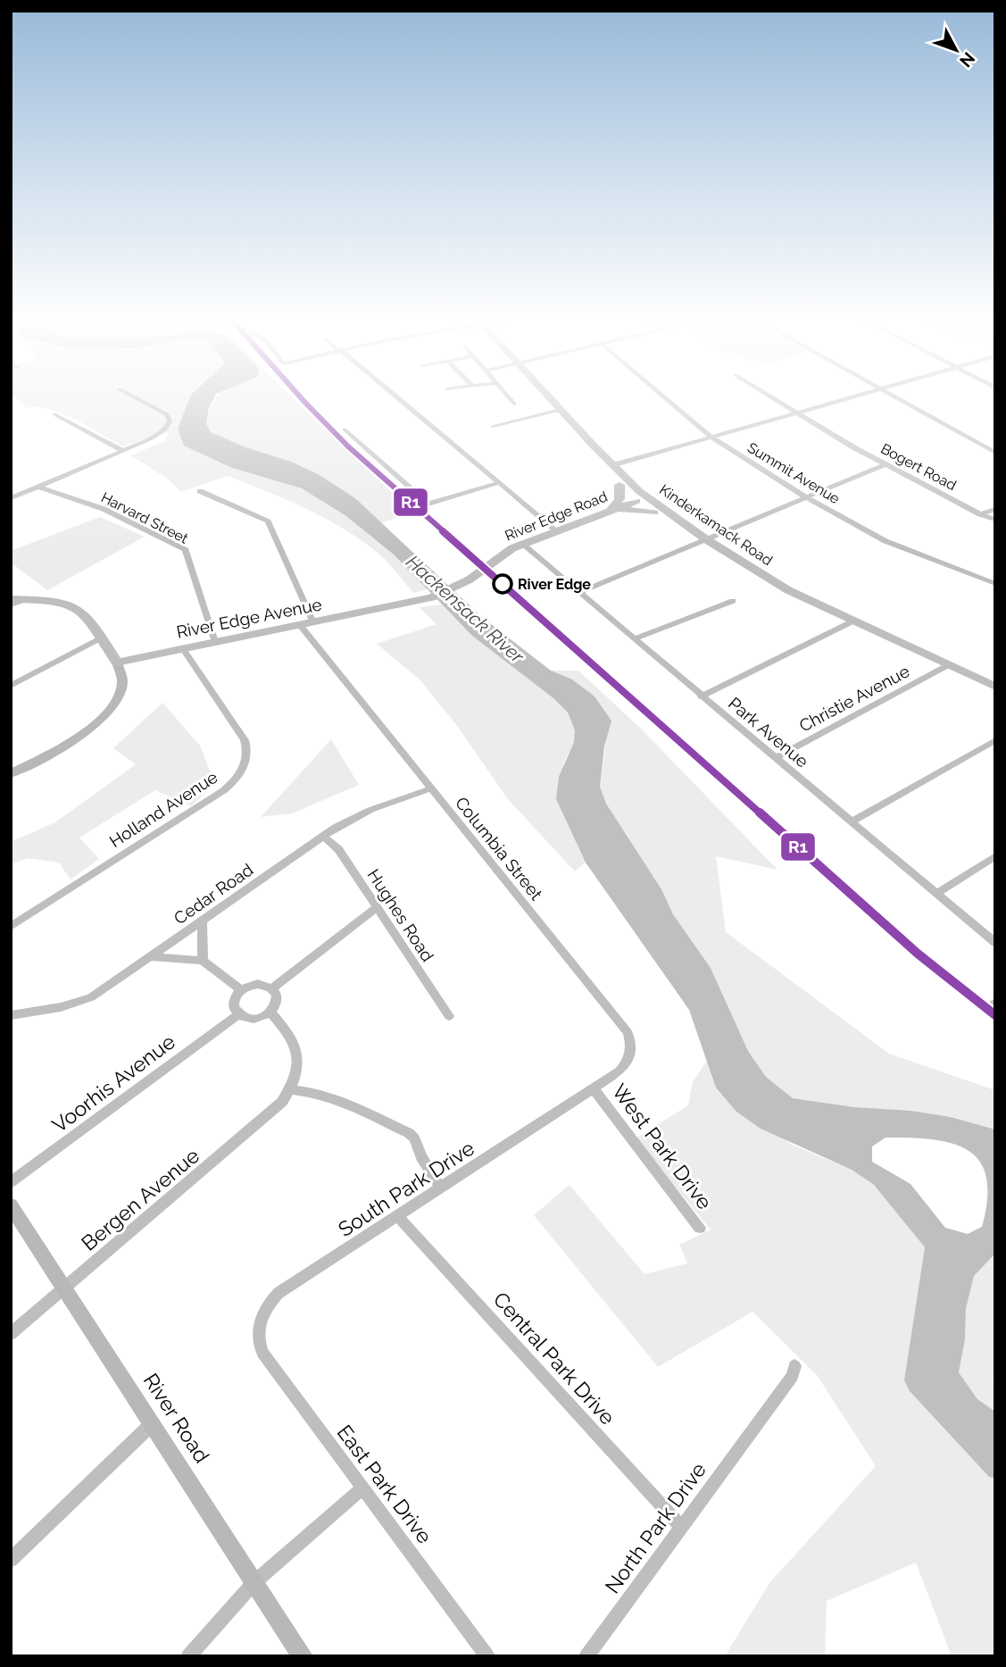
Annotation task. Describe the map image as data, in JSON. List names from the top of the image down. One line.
{"streets":{"main road":["River Edge Road","Kinderkamack Road","River Edge Avenue","River Road"],"street":["Bogert Road","Summit Avenue","Harvard Street","Christie Avenue","Park Avenue","Holland Avenue","Columbia Street","Cedar Road","Hughes Road","Voorhis Avenue","West Park Drive","South Park Drive","Bergen Avenue","Central Park Drive","East Park Drive","North Park Drive"]},"crossings":[["River Edge Road","River Edge Avenue"],["River Edge Road","Park Avenue"],["Harvard Street","River Edge Avenue"],["Kinderkamack Road","Christie Avenue"],["River Edge Avenue","Holland Avenue"],["River Edge Avenue","Columbia Street"],["Christie Avenue","Park Avenue"],["Columbia Street","Cedar Road"],["Columbia Street","West Park Drive"],["Columbia Street","South Park Drive"],["Cedar Road","Hughes Road"],["West Park Drive","South Park Drive"],["South Park Drive","Central Park Drive"],["South Park Drive","East Park Drive"],["Bergen Avenue","River Road"],["Central Park Drive","North Park Drive"]],"water":["Hackensack River"],"places":["River Edge"],"lines":["transit line R1"],"north":"bottom right"}
